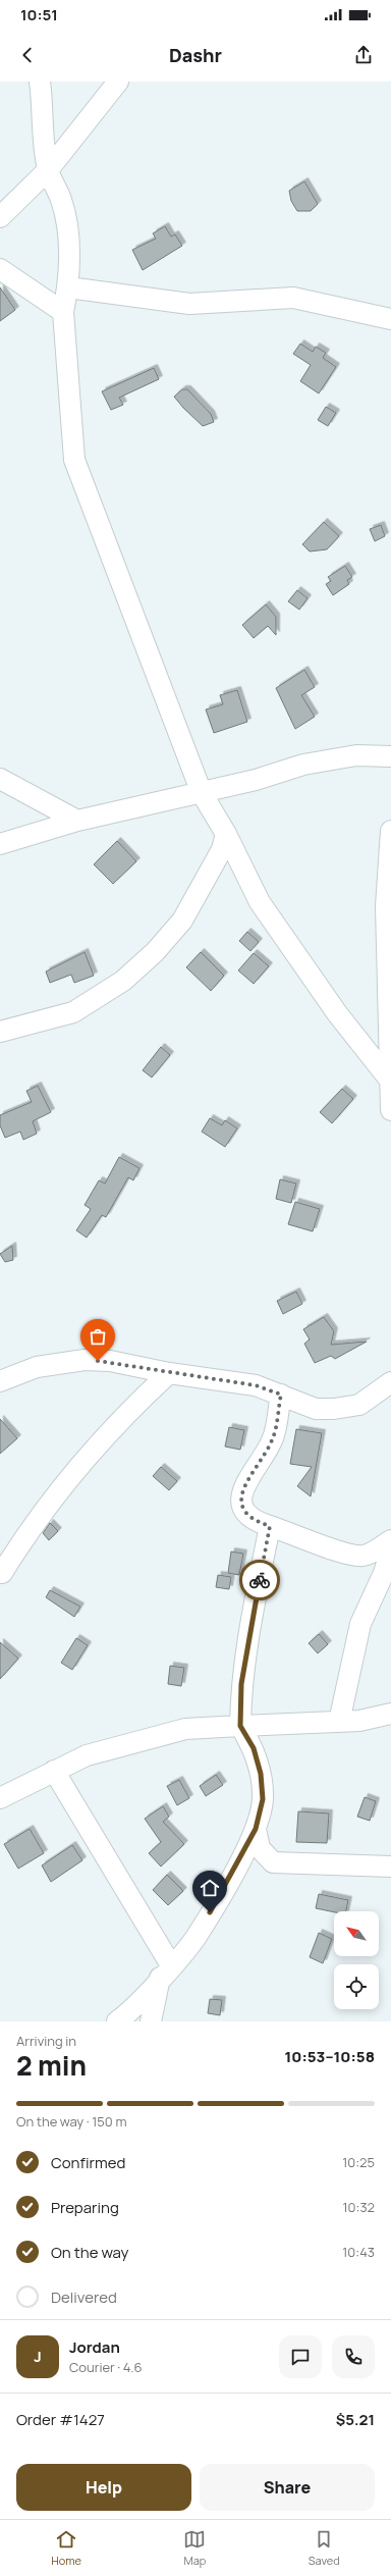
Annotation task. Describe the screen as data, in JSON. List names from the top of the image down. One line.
{"north":"top left","page":{"status":"10:51","header":"Dashr","heading":["2 min","Arriving in","10:53–10:58"],"panel":["Jordan","Courier · 4.6","Order #1427","$5.21"],"bar":"On the way · 150 m","list":[["Confirmed","10:25"],["Preparing","10:32"],["On the way","10:43"],"Delivered"],"round":"J","buttons":["Help","Share"],"tabs":["Home","Map","Saved"]}}
